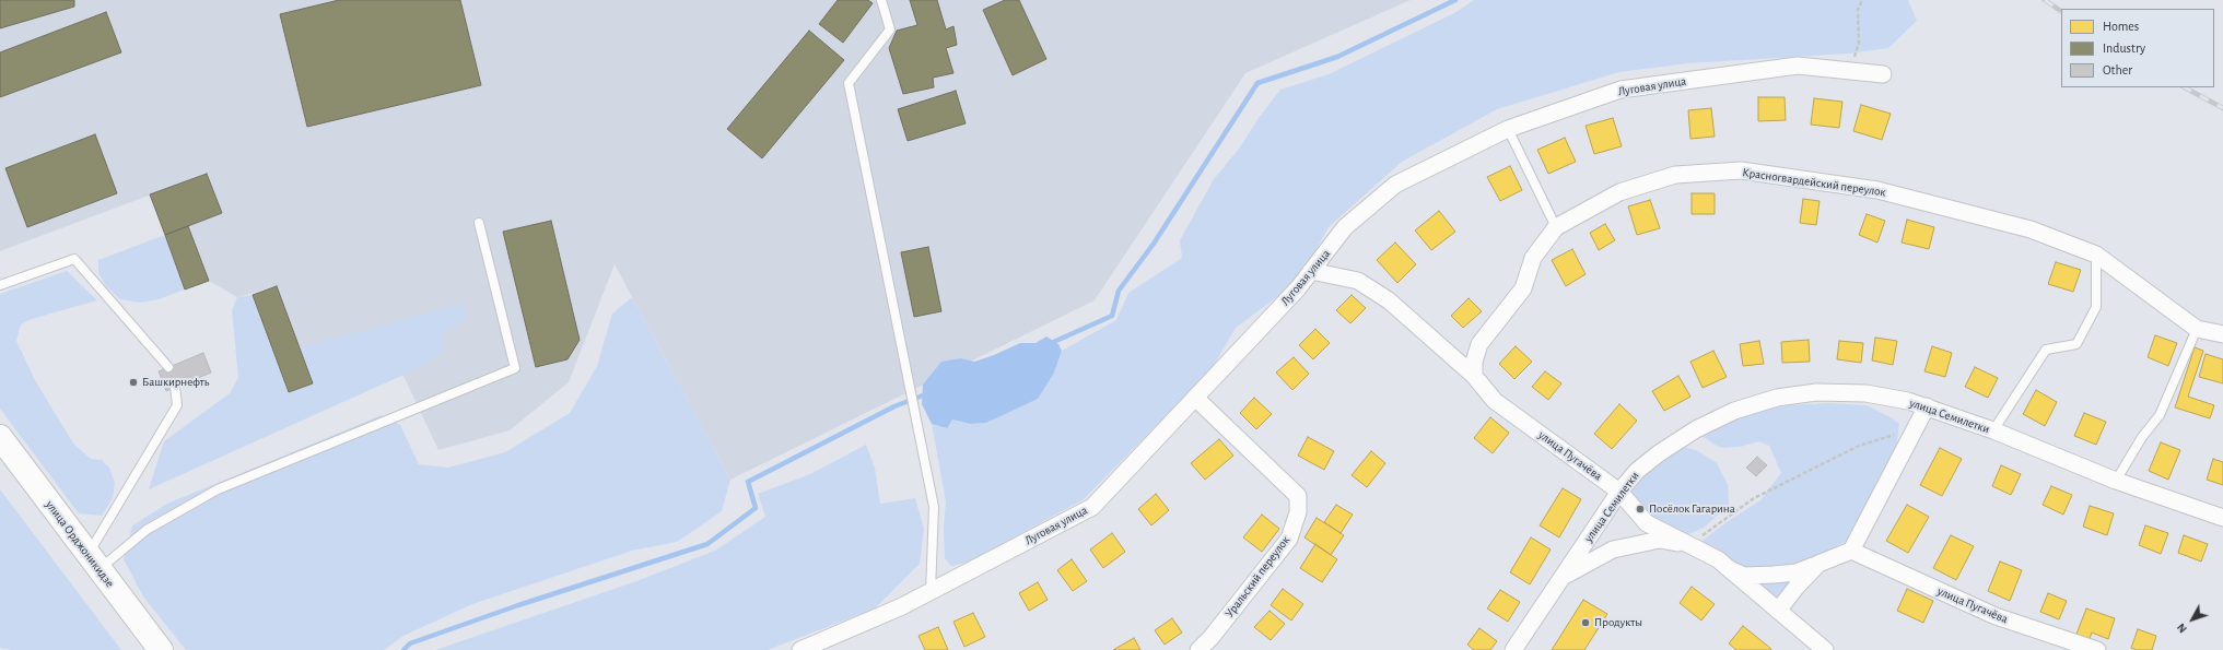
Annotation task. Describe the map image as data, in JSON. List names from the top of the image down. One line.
{"streets":{"main road":["улица Орджоникидзе"],"street":["Луговая улица","Красногвардейский переулок","улица Семилетки","улица Пугачёва","Уральский переулок"]},"crossings":[["Луговая улица","улица Пугачёва"],["Луговая улица","Уральский переулок"],["Красногвардейский переулок","улица Пугачёва"],["улица Семилетки","улица Пугачёва"]],"places":["Башкирнефть","Посёлок Гагарина","Продукты"],"legend":["Homes","Industry","Other"],"north":"bottom left"}
